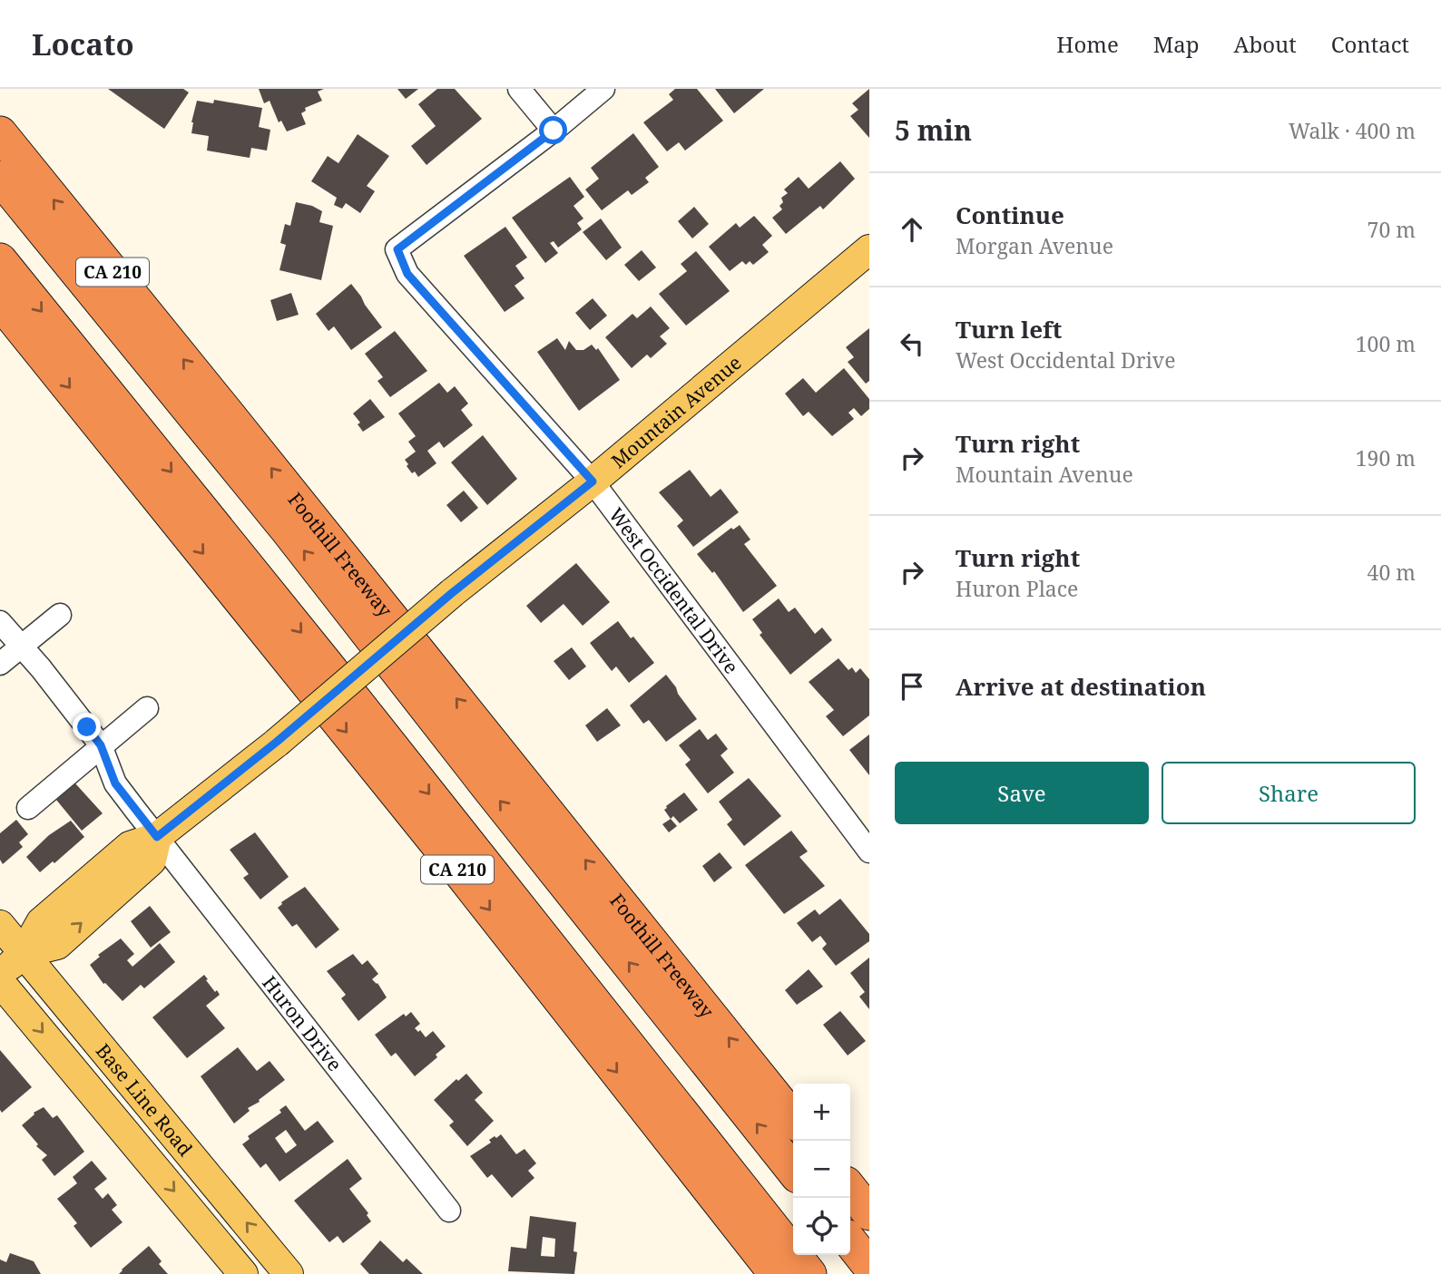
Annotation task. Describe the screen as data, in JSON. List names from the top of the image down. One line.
{"streets":{"highway":["CA 210","Foothill Freeway"],"main road":["Mountain Avenue","Base Line Road"],"street":["West Occidental Drive","Huron Drive"]},"crossings":[["Mountain Avenue","West Occidental Drive"],["Mountain Avenue","Huron Drive"],["Mountain Avenue","Base Line Road"]],"page":{"header":"Locato","nav":["Home","Map","About","Contact"],"heading":["5 min","Walk · 400 m"],"list":[["Continue","Morgan Avenue","70 m"],["Turn left","West Occidental Drive","100 m"],["Turn right","Mountain Avenue","190 m"],["Turn right","Huron Place","40 m"],"Arrive at destination"],"buttons":["Save","Share"],"map_buttons":["+","−"]}}
